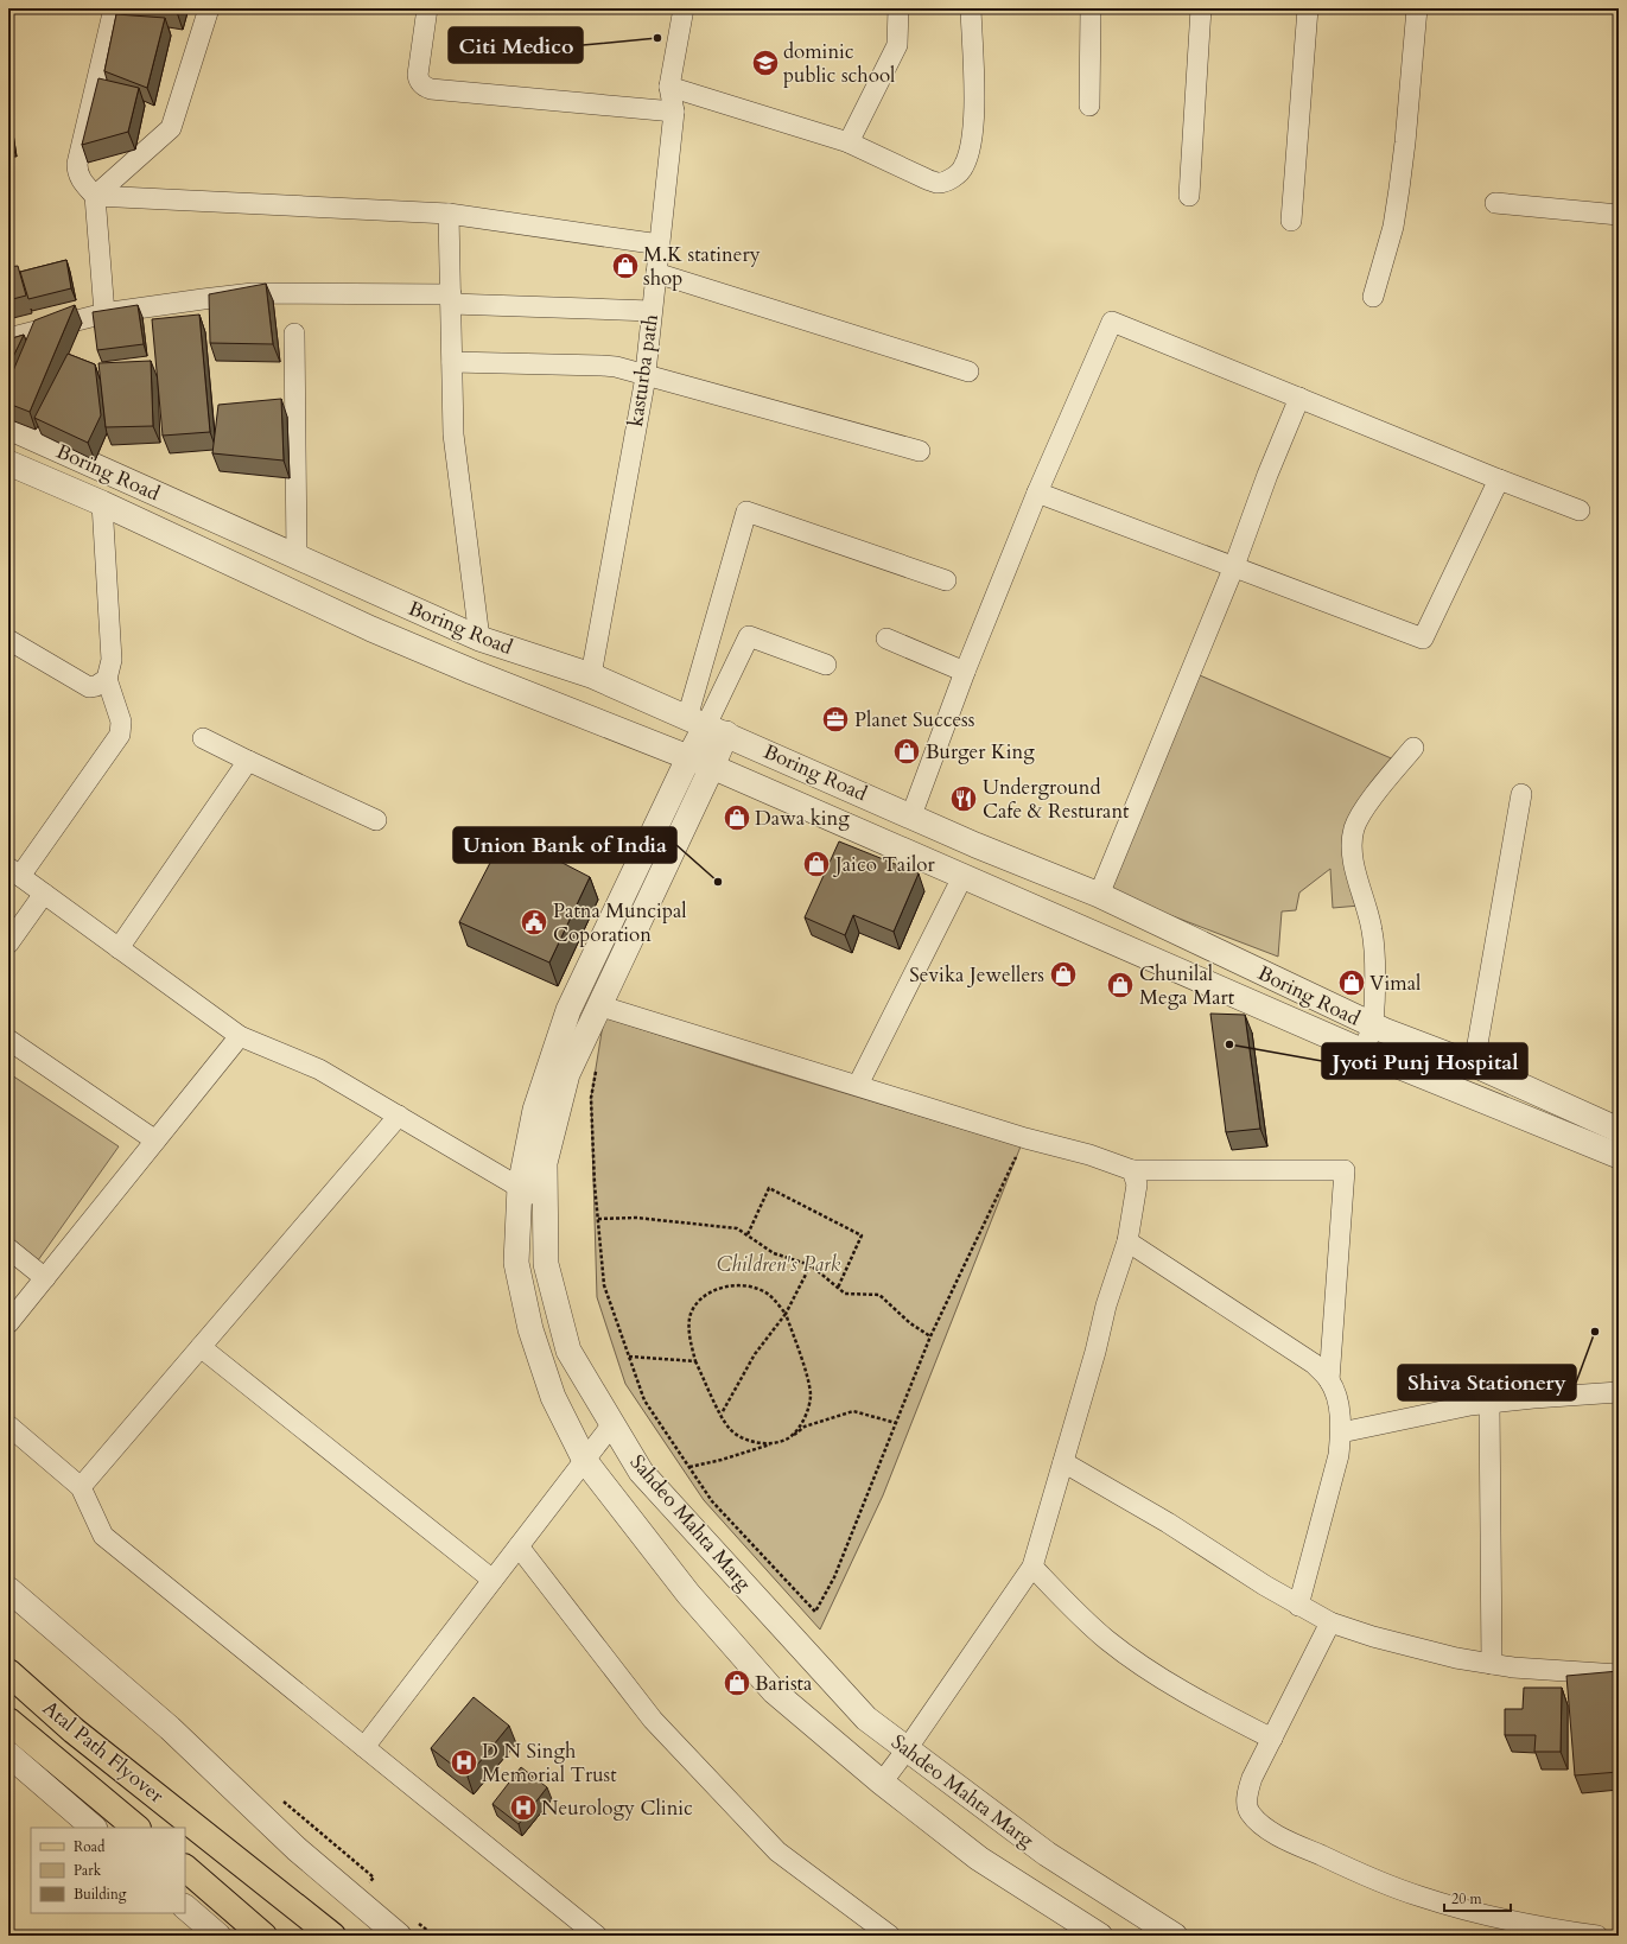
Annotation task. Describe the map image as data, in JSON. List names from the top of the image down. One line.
{"streets":{"main road":["Atal Path Flyover"],"street":["kasturba path","Boring Road","Sahdeo Mahta Marg"]},"crossings":[["kasturba path","Boring Road"],["Boring Road","Sahdeo Mahta Marg"]],"parks":["Children's Park"],"places":{"other":["Citi Medico","Union Bank of India","Jyoti Punj Hospital","Shiva Stationery"],"school or university":["dominic public school"],"shop":["M.K statinery shop","Burger King","Dawa king","Jaico Tailor","Sevika Jewellers","Vimal","Chunilal Mega Mart","Barista"],"office":["Planet Success"],"restaurant":["Underground Cafe & Resturant"],"public building":["Patna Muncipal Coporation"],"hospital":["D N Singh Memorial Trust","Neurology Clinic"]},"legend":["Road","Park","Building"],"scale_bar":"20 m"}
